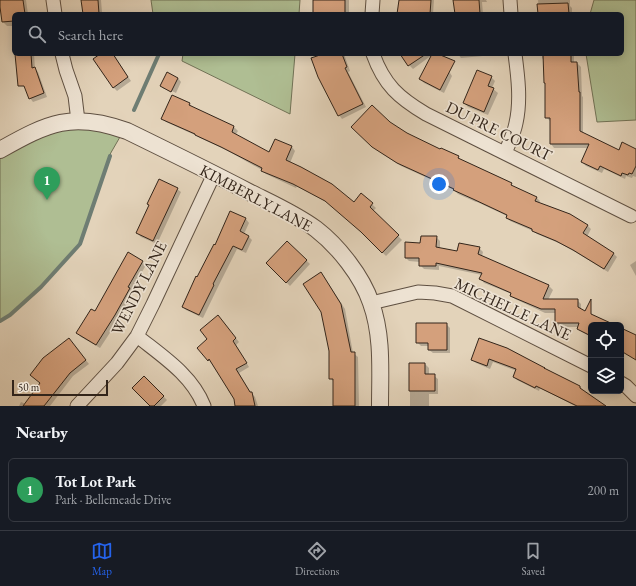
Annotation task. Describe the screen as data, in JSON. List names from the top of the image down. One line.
{"streets":{"street":["DU PRE COURT","KIMBERLY LANE","WENDY LANE","MICHELLE LANE"]},"crossings":[["KIMBERLY LANE","WENDY LANE"],["KIMBERLY LANE","MICHELLE LANE"]],"scale_bar":"50 m","page":{"search":"Search here","pins":"1","scale":"50 m","heading":"Nearby","list":[{"mark":"1","name":"Tot Lot Park","note":"Park · Bellemeade Drive","value":"200 m"}],"nav":["Map","Directions","Saved"]}}
